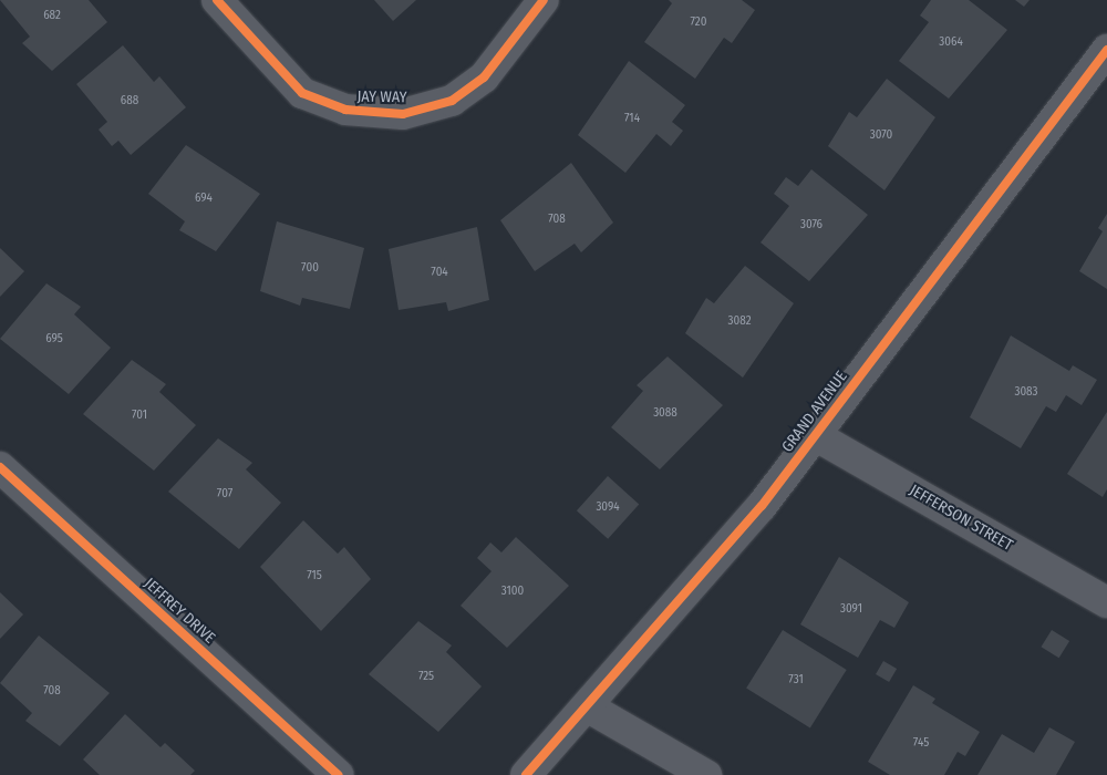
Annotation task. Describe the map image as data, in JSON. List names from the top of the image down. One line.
{"streets":{"street":["JAY WAY","GRAND AVENUE","JEFFERSON STREET","JEFFREY DRIVE"]},"crossings":[["GRAND AVENUE","JEFFERSON STREET"]],"house_numbers":["682","720","3064","688","714","3070","694","708","3076","700","704","3082","695","3083","3088","701","707","3094","715","3100","3091","725","731","708","745"]}
